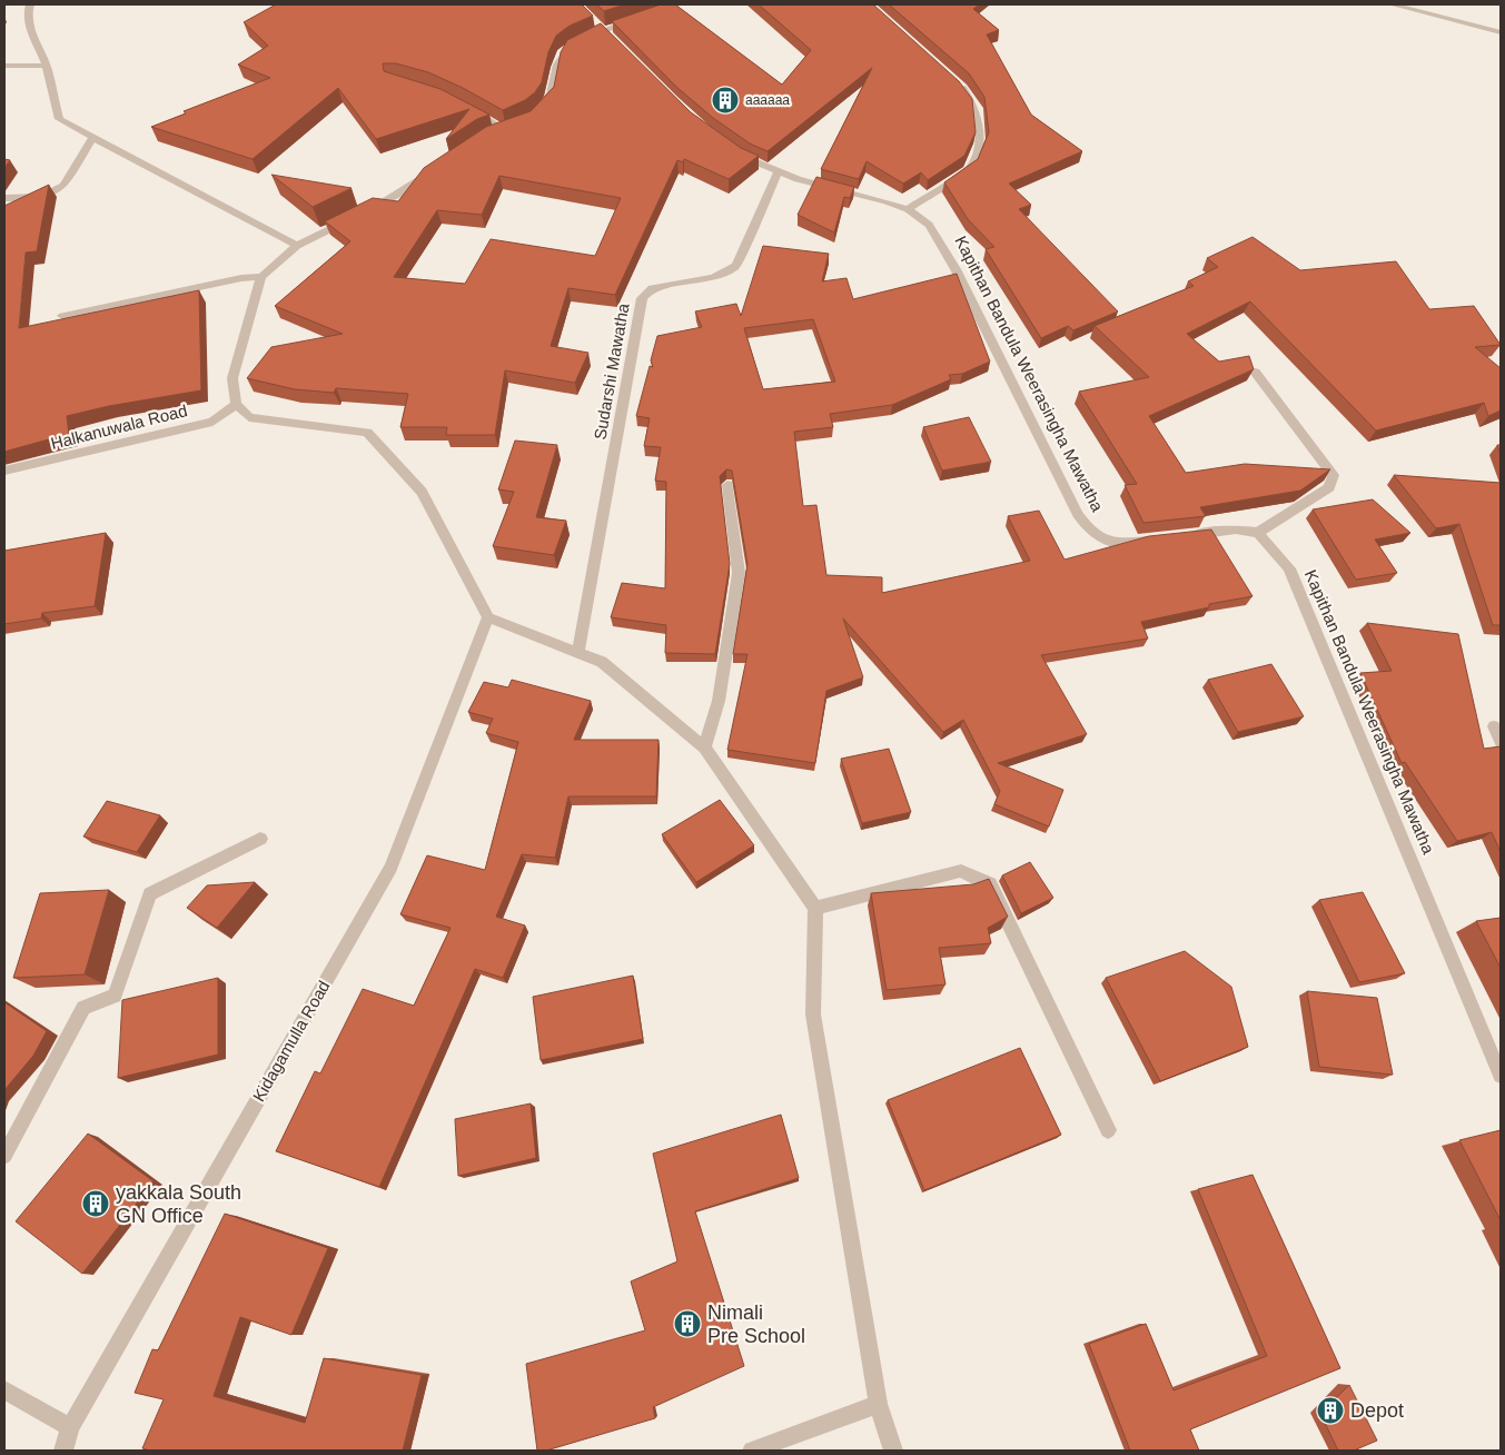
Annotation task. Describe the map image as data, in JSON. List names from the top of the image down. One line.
{"streets":{"street":["Sudarshi Mawatha","Kapithan Bandula Weerasingha Mawatha","Halkanuwala Road","Kidagamulla Road"]},"crossings":[["Sudarshi Mawatha","Kapithan Bandula Weerasingha Mawatha"]],"places":{"building":["aaaaaa","yakkala South GN Office","Nimali Pre School","Depot"]}}
